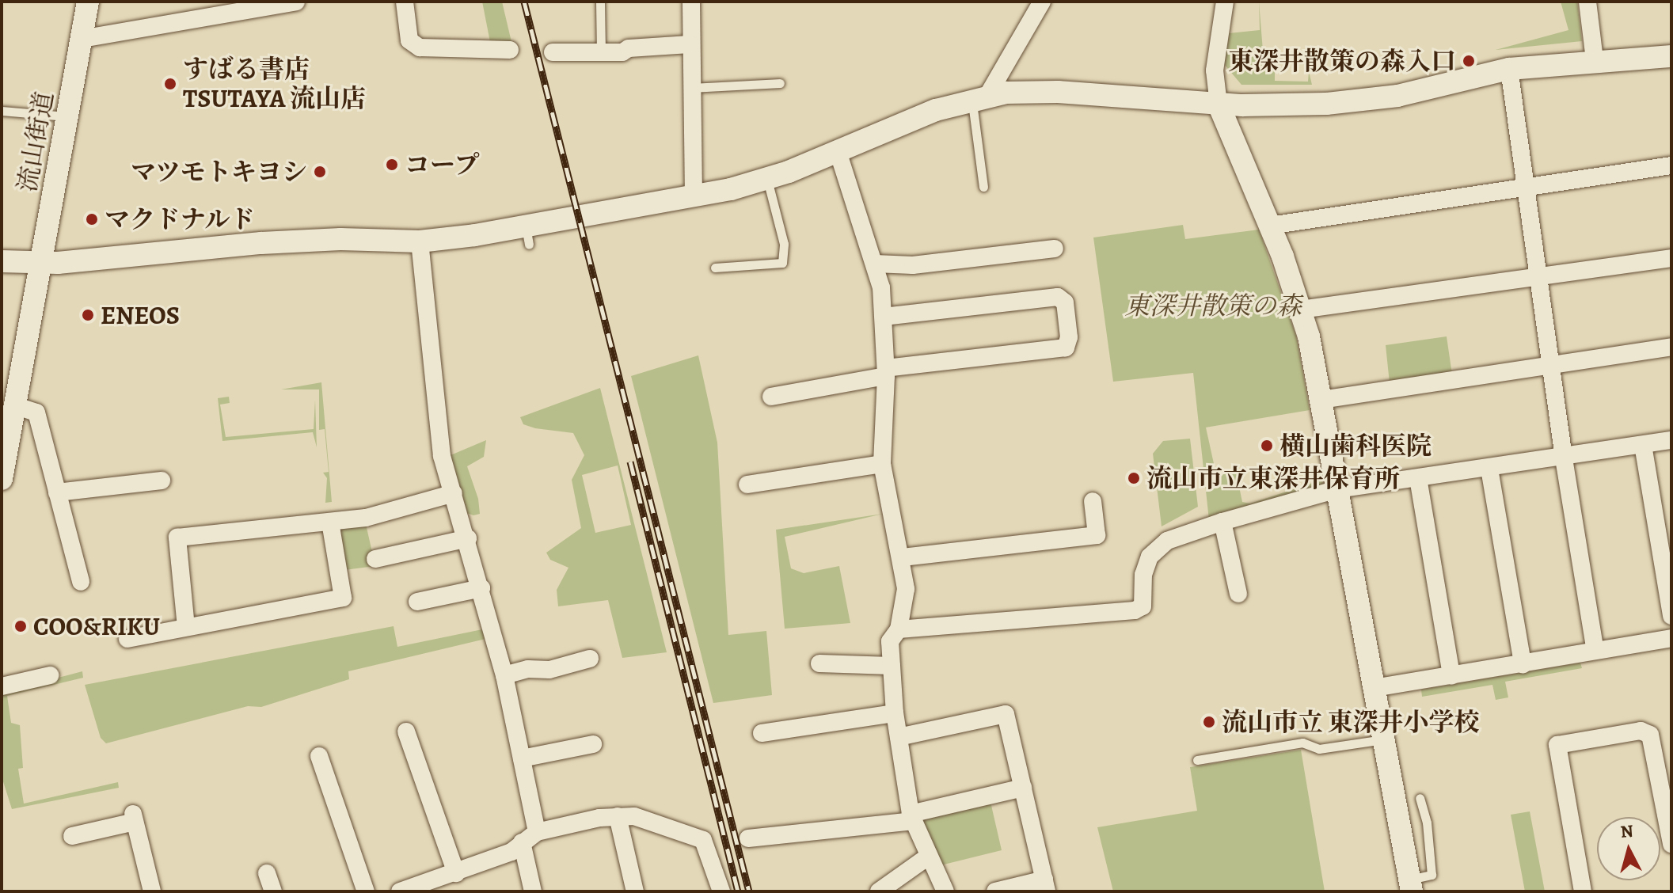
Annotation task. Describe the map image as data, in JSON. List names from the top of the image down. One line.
{"streets":{"street":["流山街道"]},"parks":["東深井散策の森"],"places":["東深井散策の森入口","すばる書店 TSUTAYA 流山店","コープ","マツモトキヨシ","マクドナルド","ENEOS","横山歯科医院","流山市立東深井保育所","COO&RIKU","流山市立 東深井小学校"],"north":"top"}
